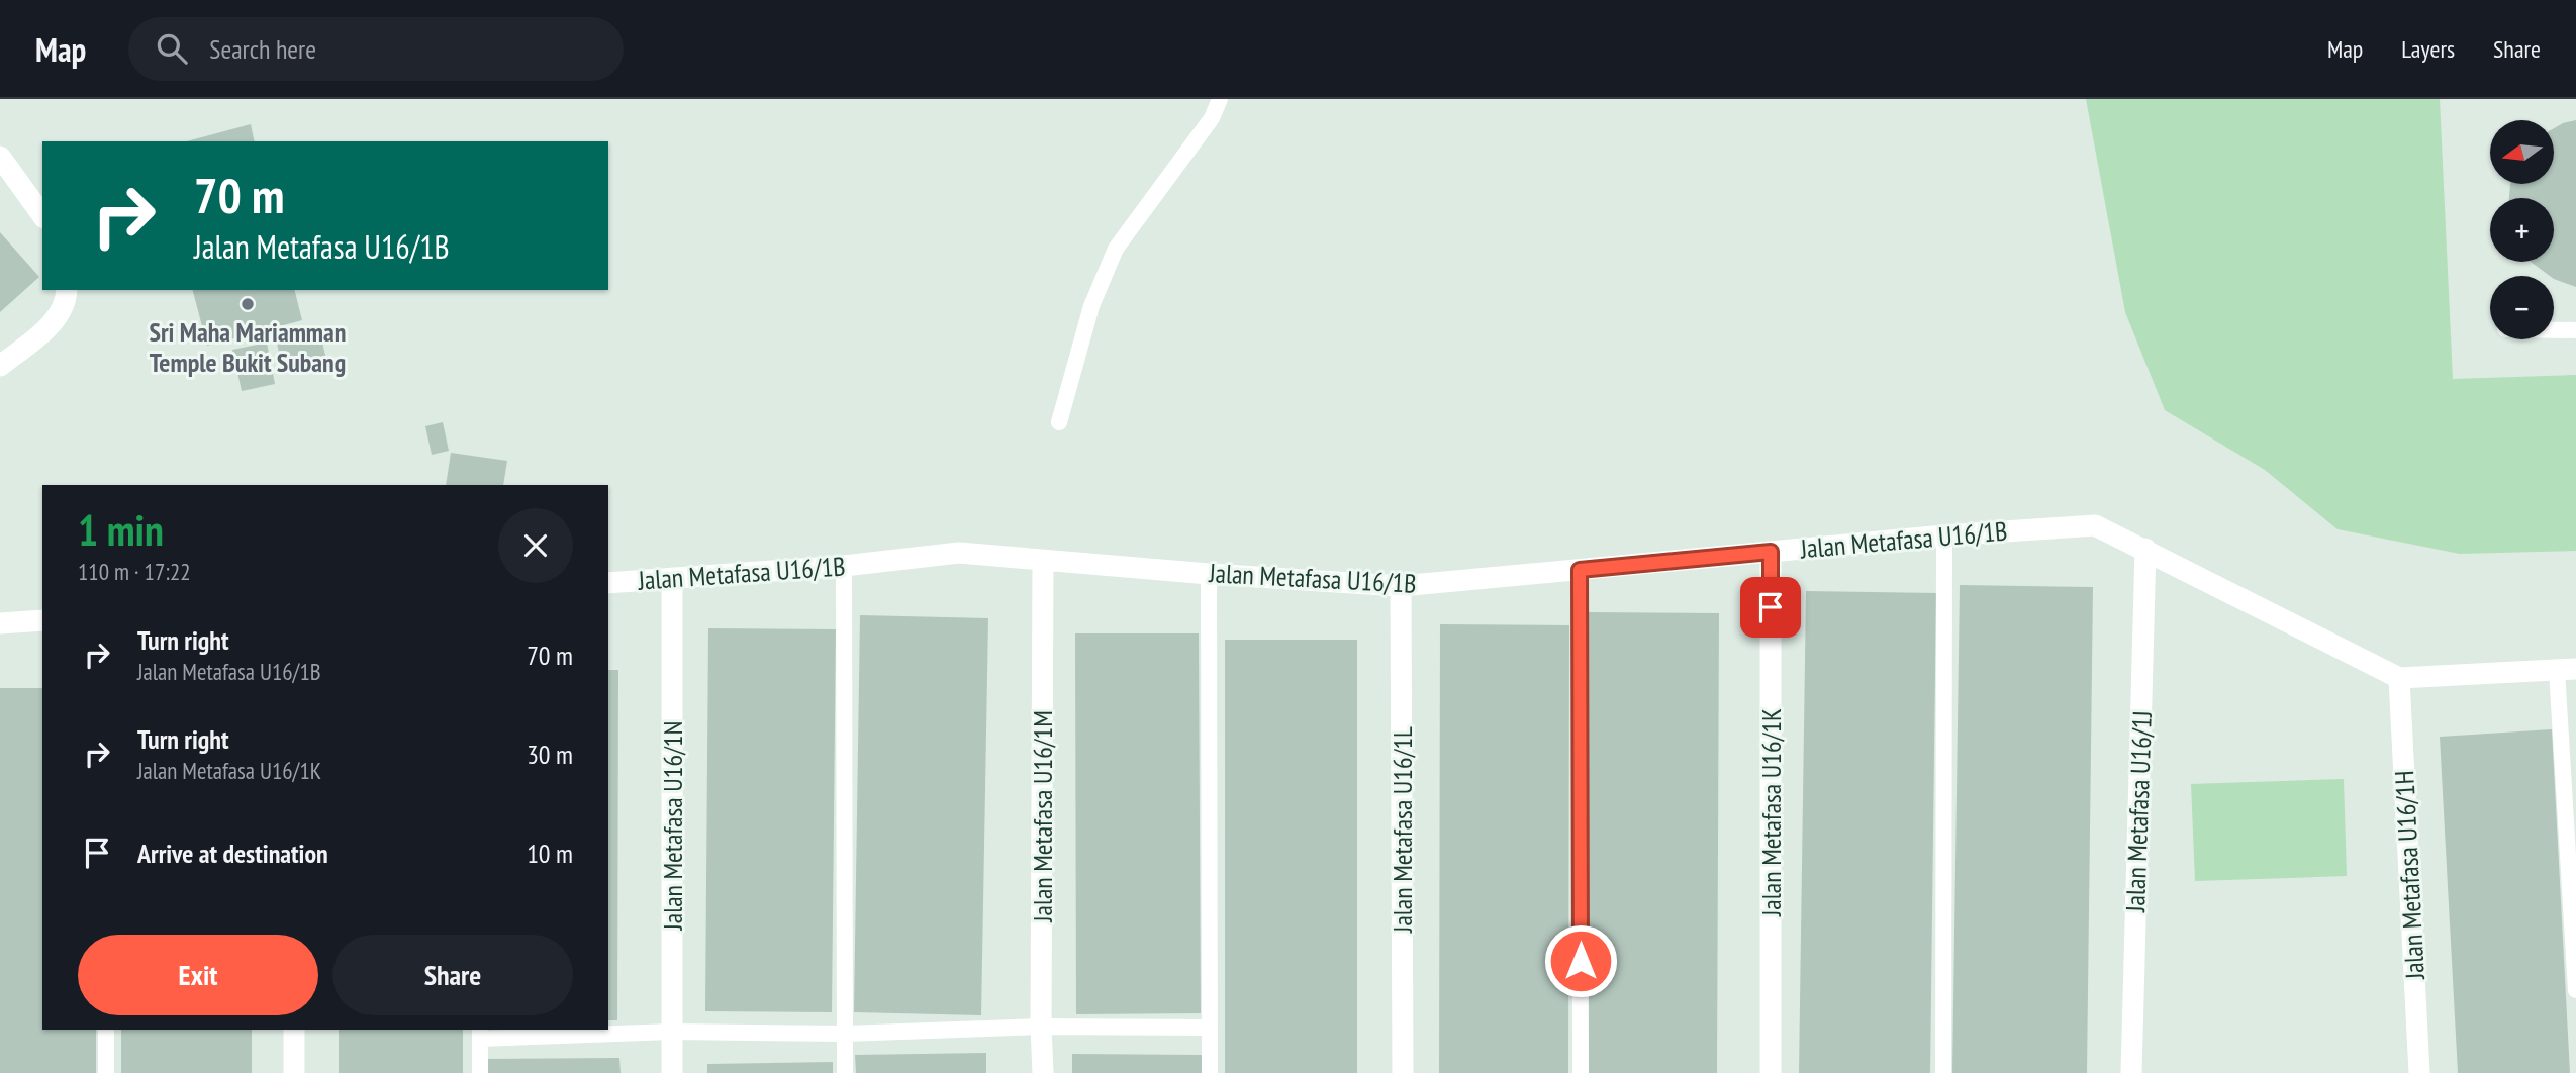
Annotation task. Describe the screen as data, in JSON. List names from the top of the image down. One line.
{"streets":{"street":["Jalan Metafasa U16/1B","Jalan Metafasa U16/1J","Jalan Metafasa U16/1K","Jalan Metafasa U16/1M","Jalan Metafasa U16/1N","Jalan Metafasa U16/1L","Jalan Metafasa U16/1H"]},"crossings":[["Jalan Metafasa U16/1B","Jalan Metafasa U16/1J"],["Jalan Metafasa U16/1B","Jalan Metafasa U16/1K"],["Jalan Metafasa U16/1B","Jalan Metafasa U16/1M"],["Jalan Metafasa U16/1B","Jalan Metafasa U16/1N"],["Jalan Metafasa U16/1B","Jalan Metafasa U16/1L"],["Jalan Metafasa U16/1B","Jalan Metafasa U16/1H"]],"places":["Sri Maha Mariamman Temple Bukit Subang"],"north":"left","page":{"header":"Map","search":"Search here","nav":["Map","Layers","Share"],"map_buttons":["+","−"],"turn":["70 m","Jalan Metafasa U16/1B"],"heading":["1 min","110 m · 17:22"],"list":[{"name":"Turn right","note":"Jalan Metafasa U16/1B","value":"70 m"},{"name":"Turn right","note":"Jalan Metafasa U16/1K","value":"30 m"},{"name":"Arrive at destination","value":"10 m"}],"buttons":["Exit","Share"]}}
